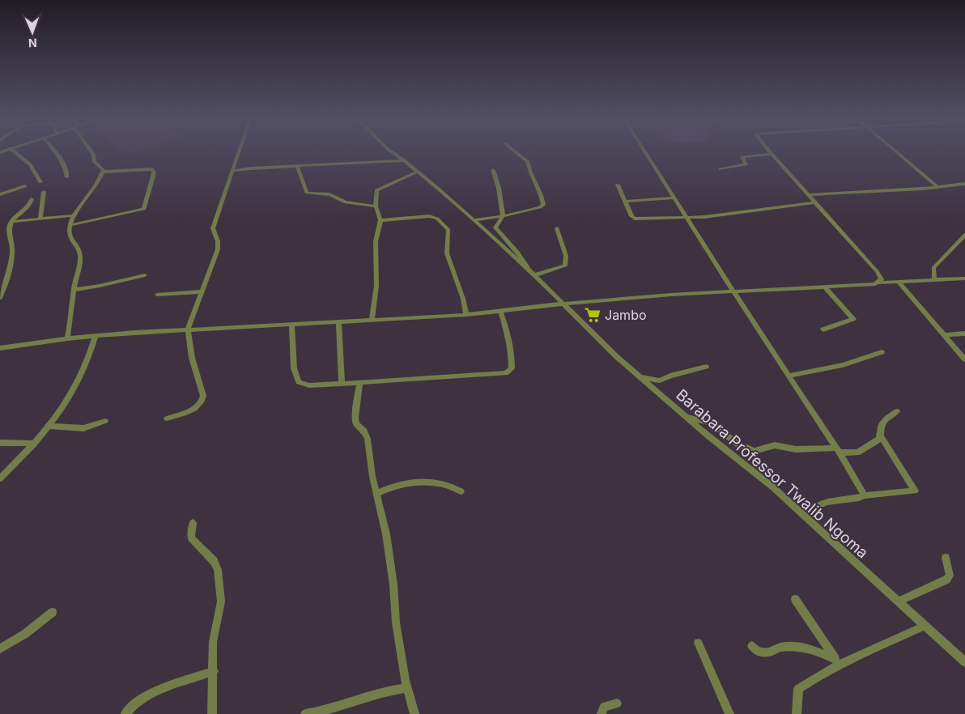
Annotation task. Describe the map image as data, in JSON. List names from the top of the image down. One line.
{"streets":{"street":["Barabara Professor Twalib Ngoma"]},"places":{"supermarket":["Jambo"]},"north":"bottom"}
